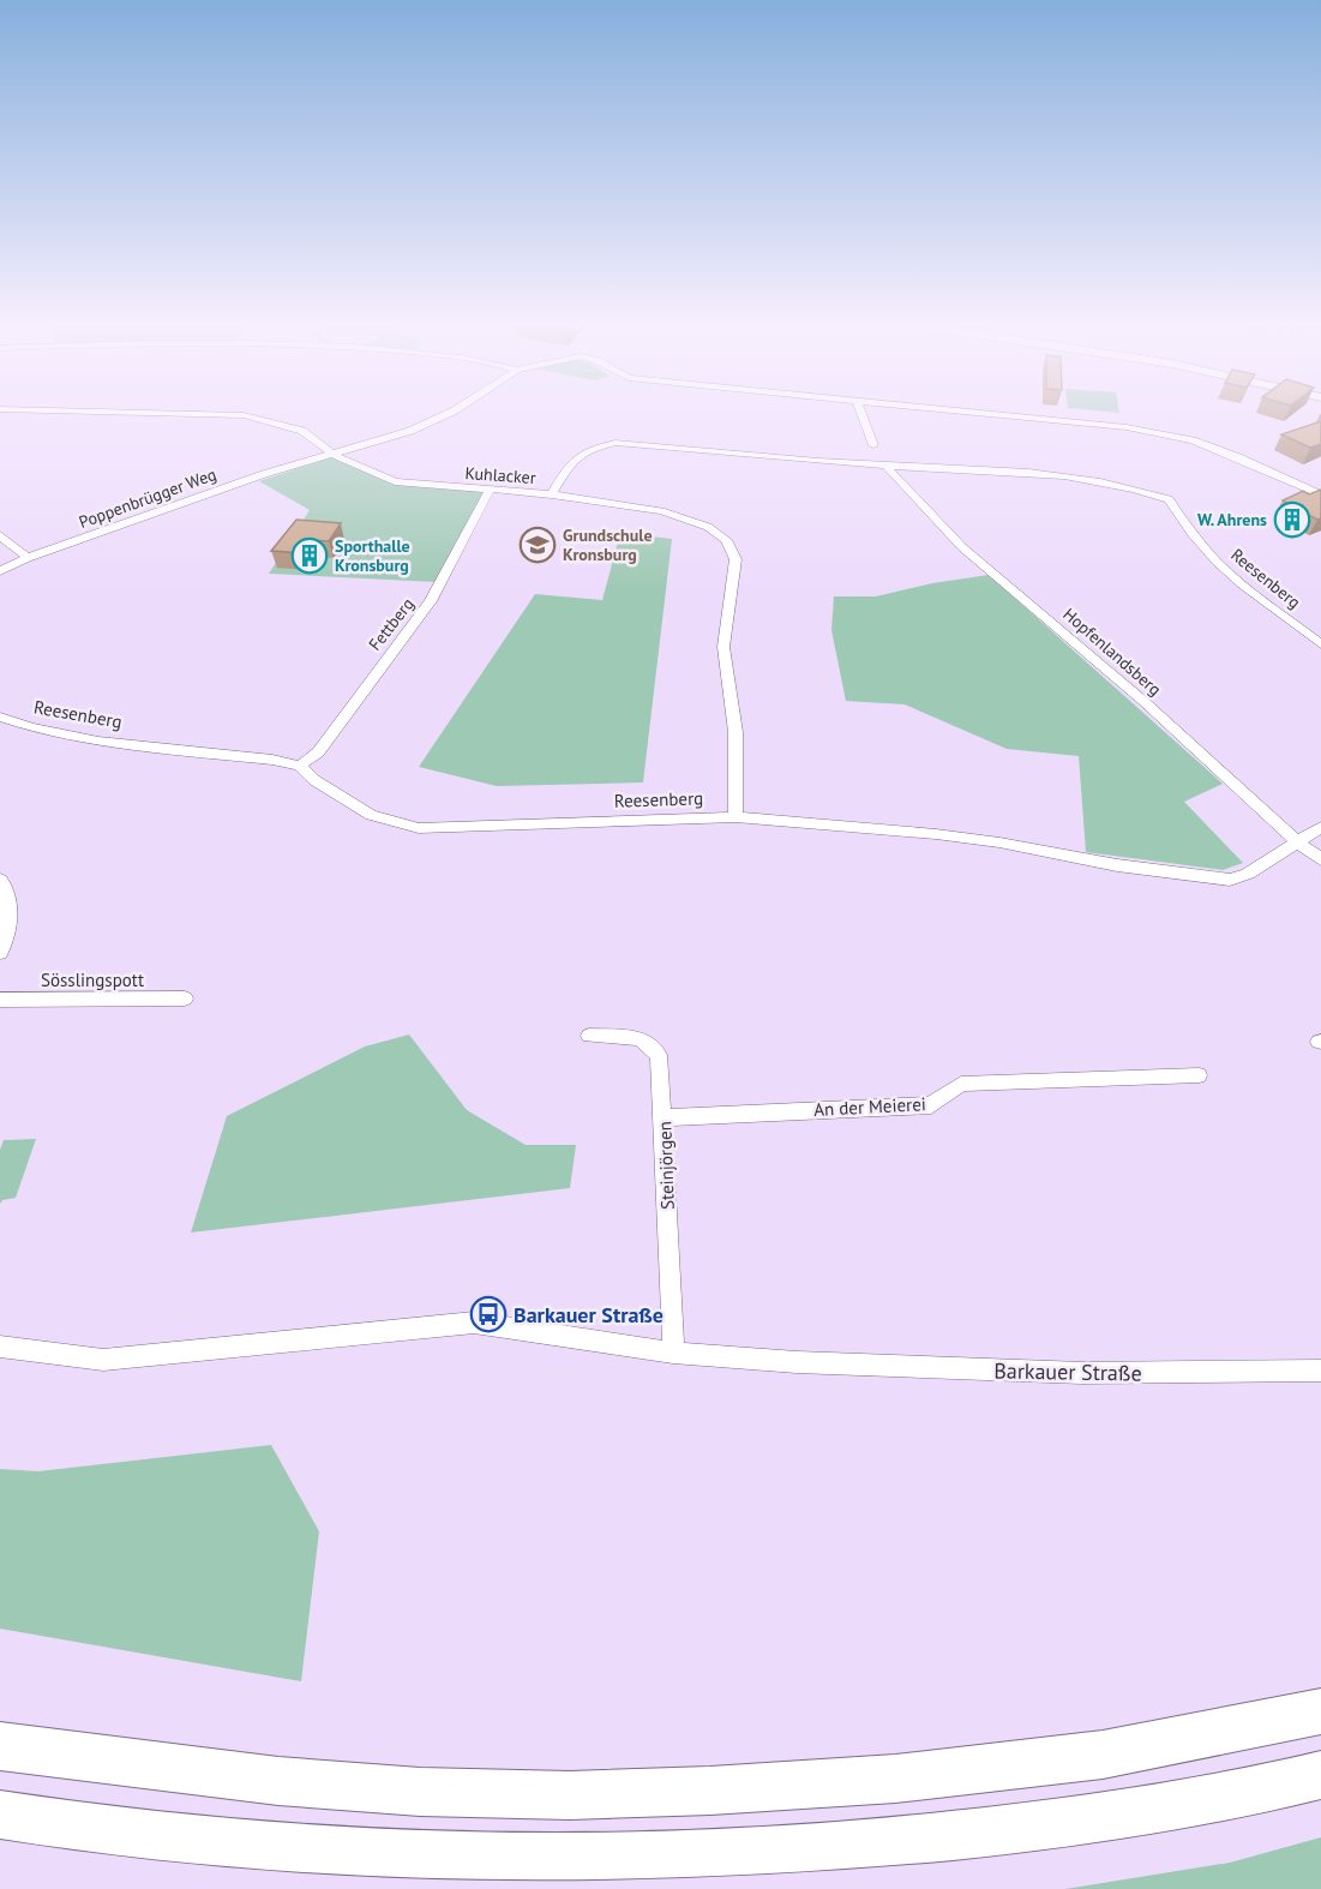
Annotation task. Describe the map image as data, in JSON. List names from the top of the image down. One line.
{"streets":{"street":["Kuhlacker","Poppenbrügger Weg","Reesenberg","Fettberg","Hopfenlandsberg","Sösslingspott","An der Meierei","Steinjörgen","Barkauer Straße"]},"crossings":[["Kuhlacker","Poppenbrügger Weg"],["Kuhlacker","Reesenberg"],["Kuhlacker","Fettberg"],["Reesenberg","Fettberg"],["Reesenberg","Hopfenlandsberg"],["An der Meierei","Steinjörgen"],["Steinjörgen","Barkauer Straße"]],"places":{"building":["W. Ahrens","Sporthalle Kronsburg"],"school or university":["Grundschule Kronsburg"],"bus stop":["Barkauer Straße"]}}
